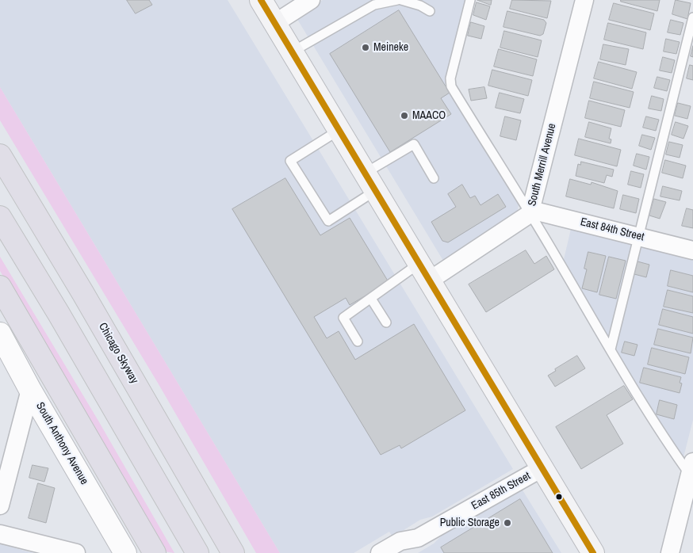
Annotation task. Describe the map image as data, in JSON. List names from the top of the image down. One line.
{"streets":{"highway":["Chicago Skyway"],"street":["South Merrill Avenue","East 84th Street","South Anthony Avenue","East 85th Street"]},"crossings":[["South Merrill Avenue","East 84th Street"]],"places":["Meineke","MAACO","Public Storage"]}
